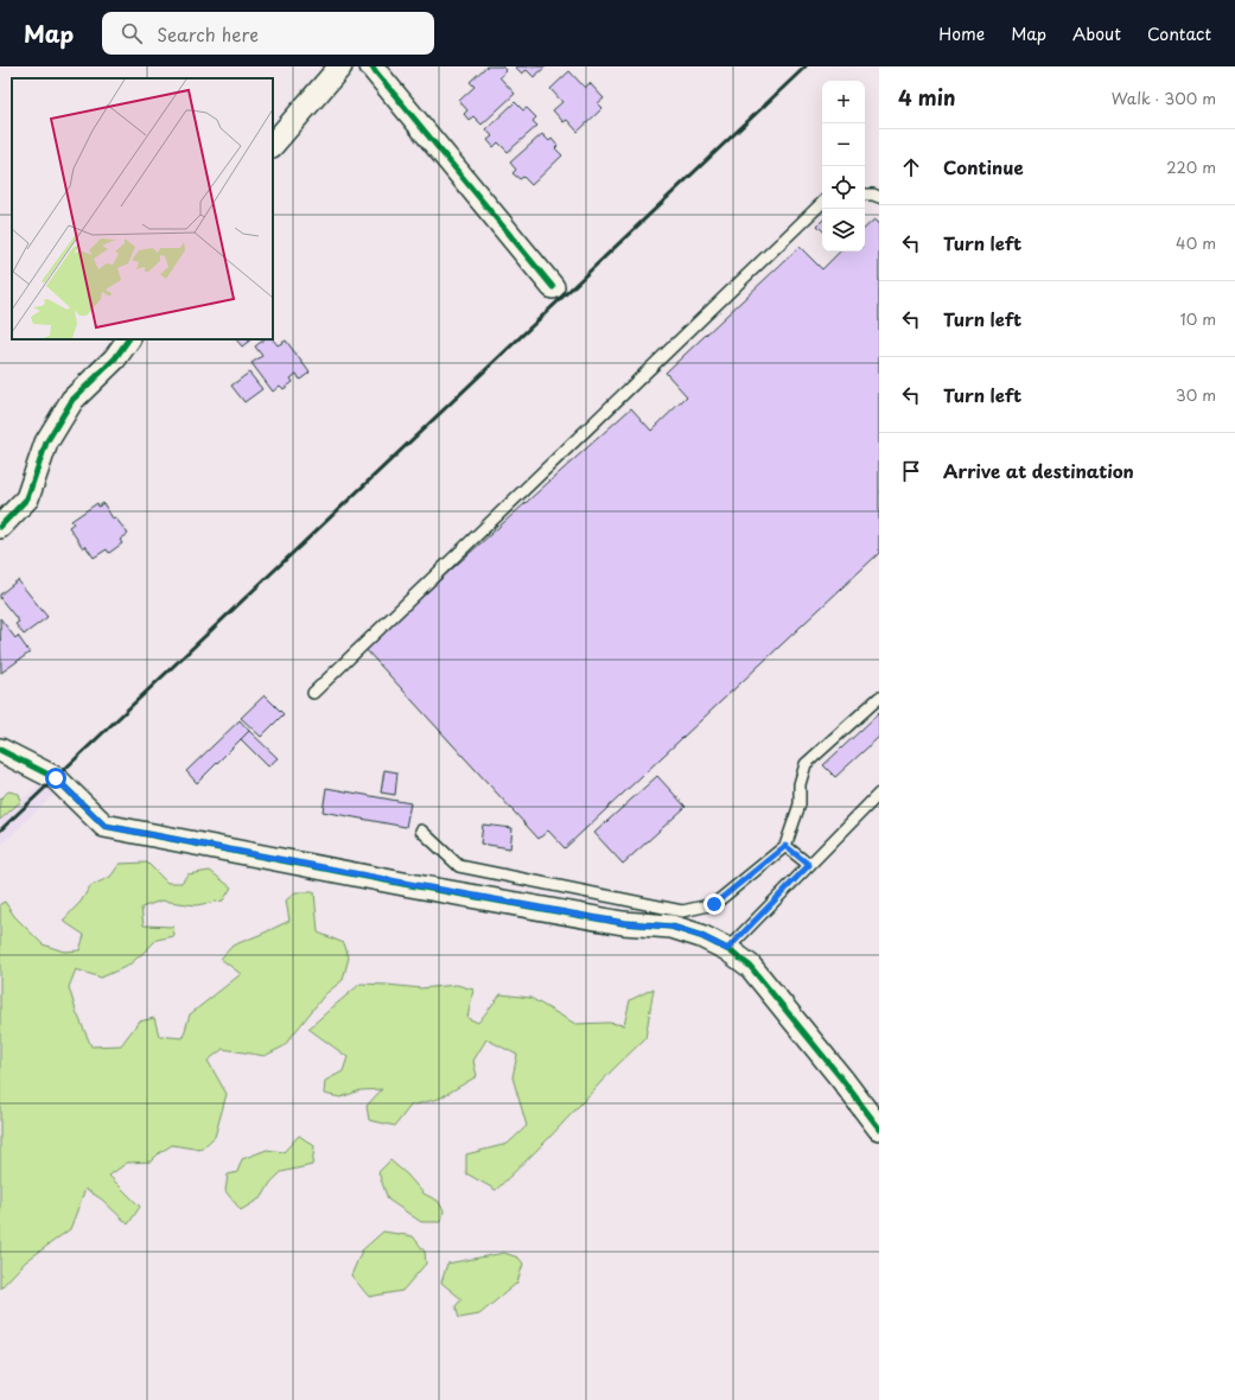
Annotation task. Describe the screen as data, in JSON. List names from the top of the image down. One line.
{"page":{"header":"Map","search":"Search here","nav":["Home","Map","About","Contact"],"heading":["4 min","Walk · 300 m"],"map_buttons":["+","−"],"list":[["Continue","220 m"],["Turn left","40 m"],["Turn left","10 m"],["Turn left","30 m"],"Arrive at destination"]}}
